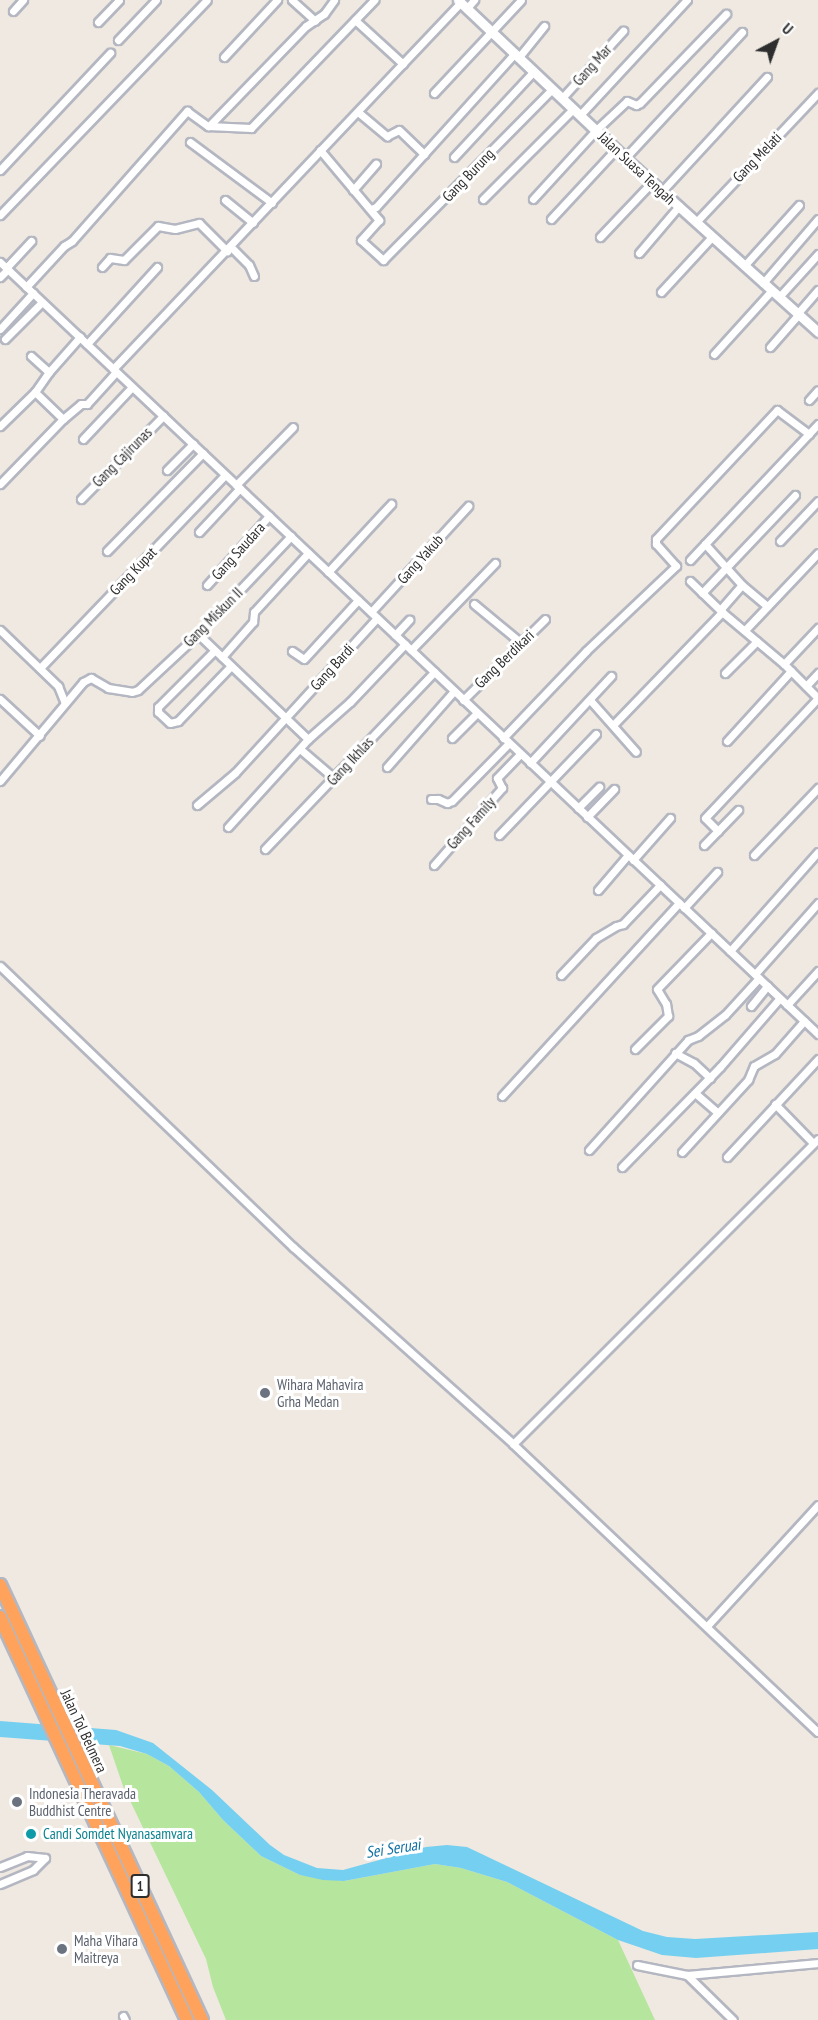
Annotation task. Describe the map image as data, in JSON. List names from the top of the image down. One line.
{"streets":{"highway":["Jalan Tol Belmera","1"],"street":["Gang Mar","Gang Melati","Jalan Suasa Tengah","Gang Burung","Gang Cajirunas","Gang Saudara","Gang Yakub","Gang Kupat","Gang Miskun II","Gang Berdikari","Gang Bardi","Gang Ikhlas","Gang Family"]},"crossings":[["Gang Mar","Jalan Suasa Tengah"],["Gang Melati","Jalan Suasa Tengah"],["Jalan Suasa Tengah","Gang Burung"],["Gang Yakub","Gang Bardi"]],"water":["Sei Seruai"],"places":["Wihara Mahavira Grha Medan","Indonesia Theravada Buddhist Centre","Candi Somdet Nyanasamvara","Maha Vihara Maitreya"],"north":"top right"}
